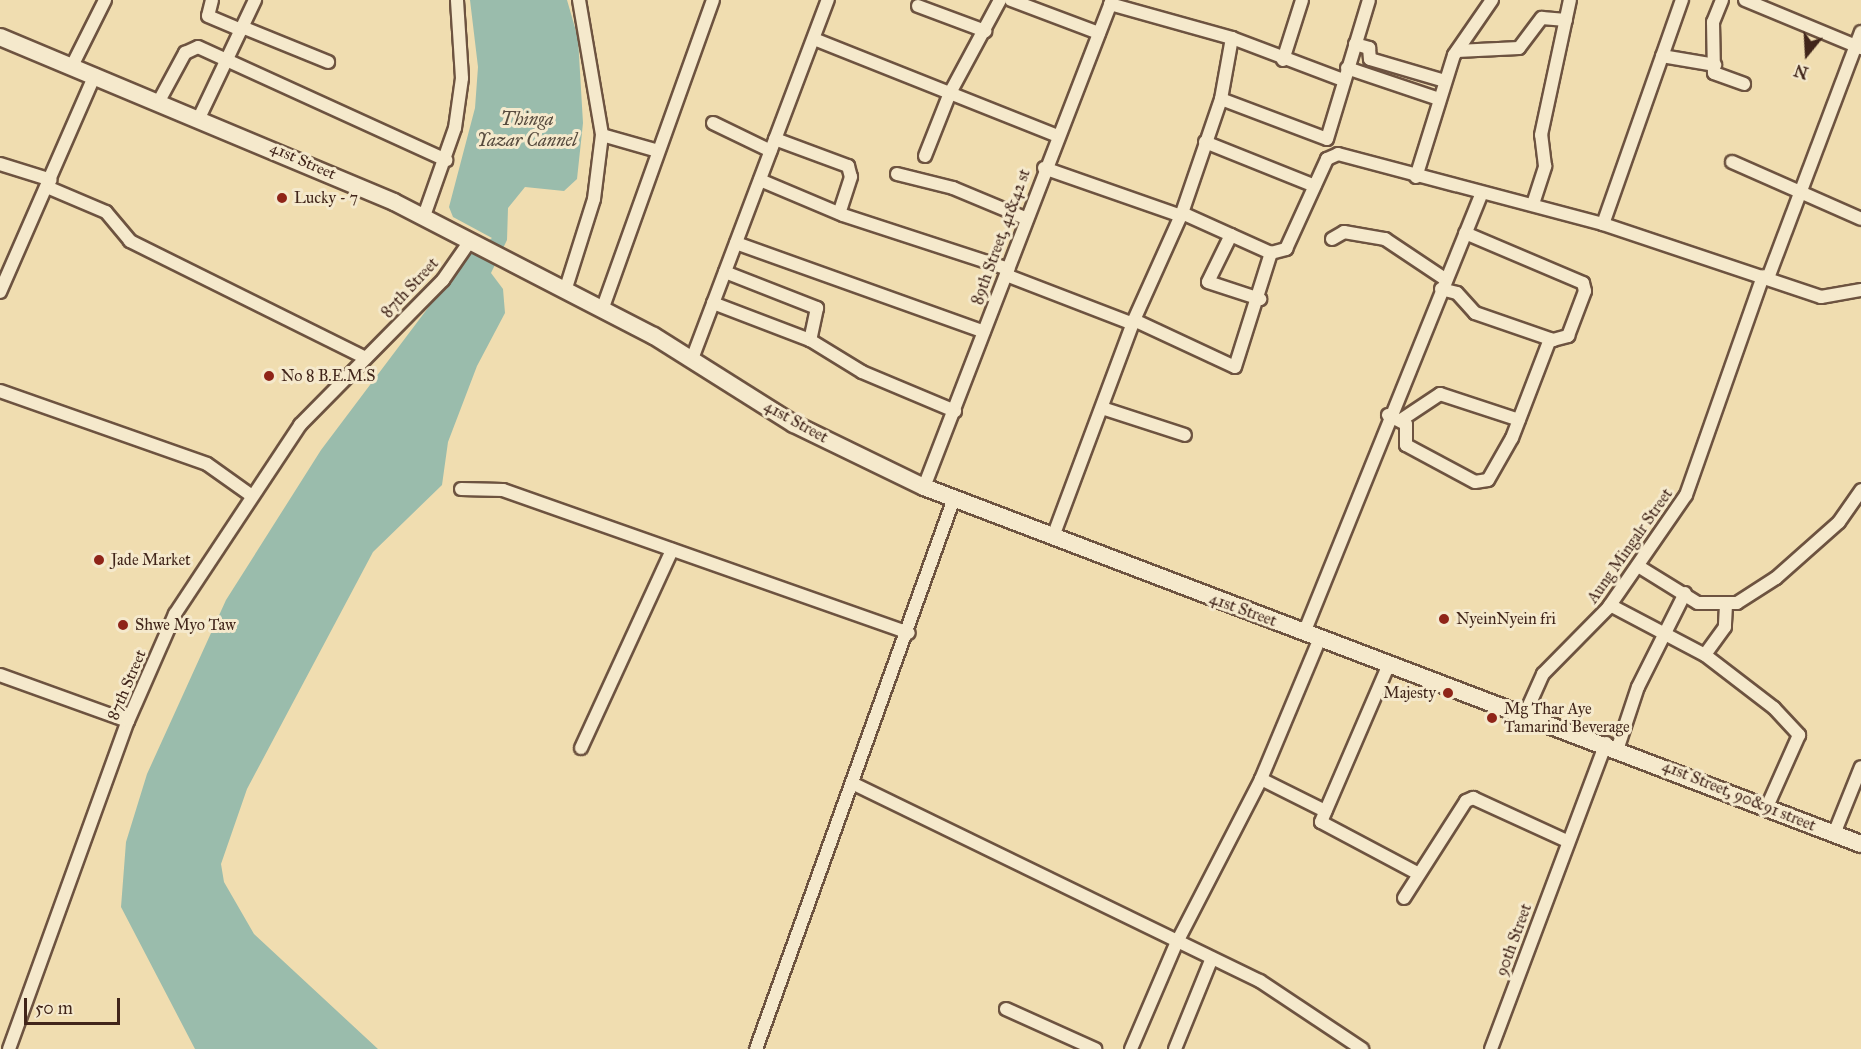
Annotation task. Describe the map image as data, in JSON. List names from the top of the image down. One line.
{"streets":{"main road":["41st Street","41st Street, 90&91 street"],"street":["89th Street, 41&42 st","87th Street","Aung Mingalr Street","90th Street"]},"crossings":[["41st Street","89th Street, 41&42 st"],["41st Street","87th Street"],["41st Street","Aung Mingalr Street"],["41st Street","41st Street, 90&91 street"],["41st Street","90th Street"],["41st Street, 90&91 street","90th Street"]],"water":["Thinga Yazar Cannel"],"places":["Lucky - 7","No 8 B.E.M.S","Jade Market","NyeinNyein fri","Shwe Myo Taw","Majesty","Mg Thar Aye Tamarind Beverage"],"scale_bar":"50 m","north":"bottom"}
